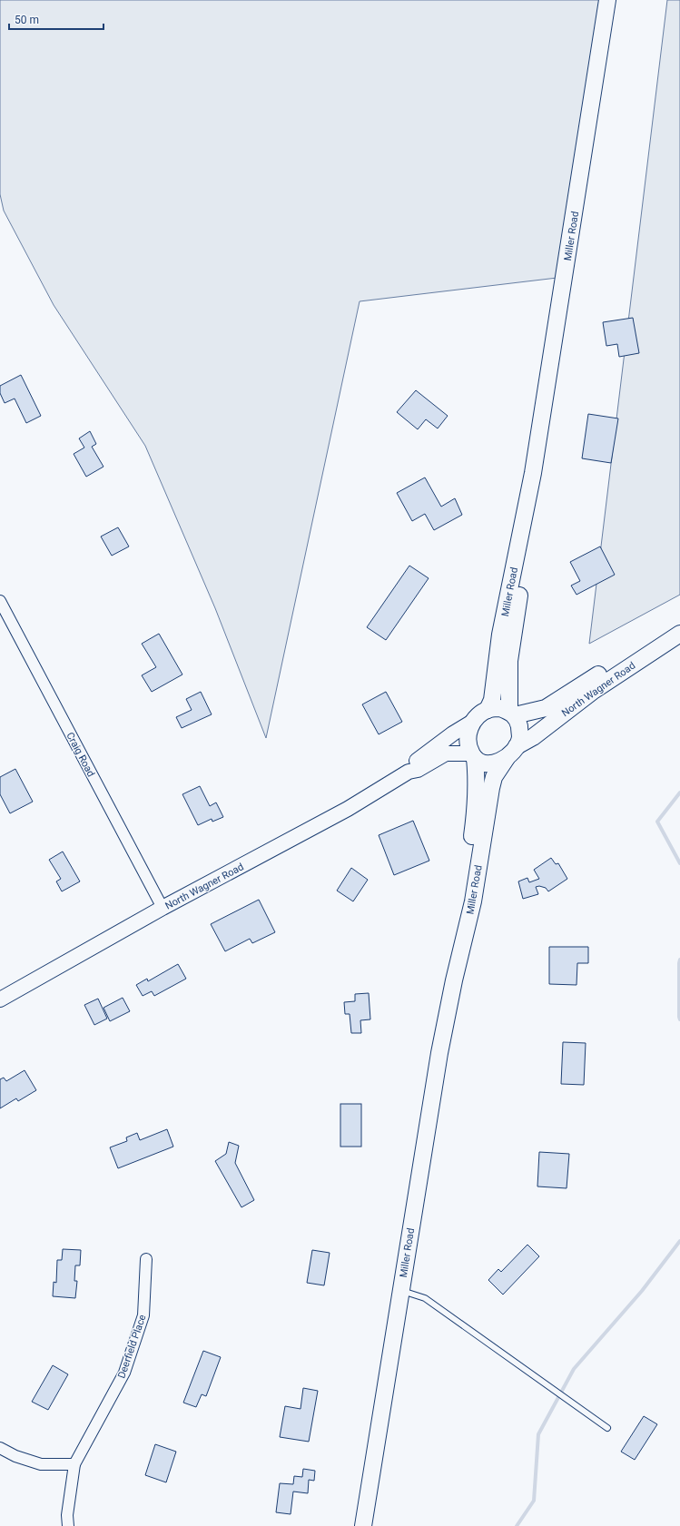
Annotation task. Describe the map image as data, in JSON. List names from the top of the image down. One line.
{"streets":{"main road":["Miller Road","North Wagner Road"],"street":["Craig Road","Deerfield Place"]},"crossings":[["Miller Road","North Wagner Road"],["North Wagner Road","Craig Road"]],"scale_bar":"50 m"}
